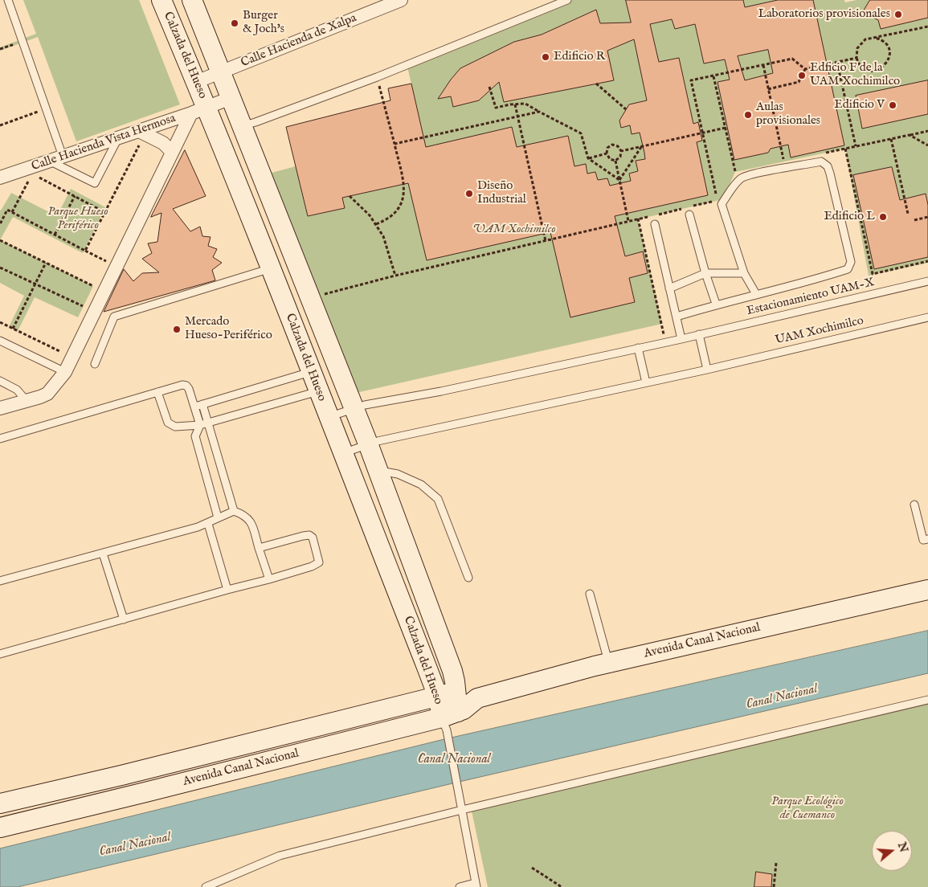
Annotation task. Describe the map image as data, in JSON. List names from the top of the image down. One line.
{"streets":{"main road":["Calzada del Hueso","Avenida Canal Nacional"],"street":["Calle Hacienda de Xalpa","Calle Hacienda Vista Hermosa"],"lane":["Estacionamiento UAM-X","UAM Xochimilco"]},"crossings":[["Calle Hacienda de Xalpa","Calzada del Hueso"],["Calzada del Hueso","Calle Hacienda Vista Hermosa"],["Calzada del Hueso","UAM Xochimilco"],["Calzada del Hueso","Avenida Canal Nacional"]],"water":["Canal Nacional"],"parks":["Parque Hueso Periférico","UAM Xochimilco","Parque Ecológico de Cuemanco"],"places":["Laboratorios provisionales","Burger & Joch's","Edificio R","Edficio F de la UAM Xochimilco","Edificio V","Aulas provisionales","Diseño Industrial","Edificio L","Mercado Hueso-Periférico"],"north":"right"}
